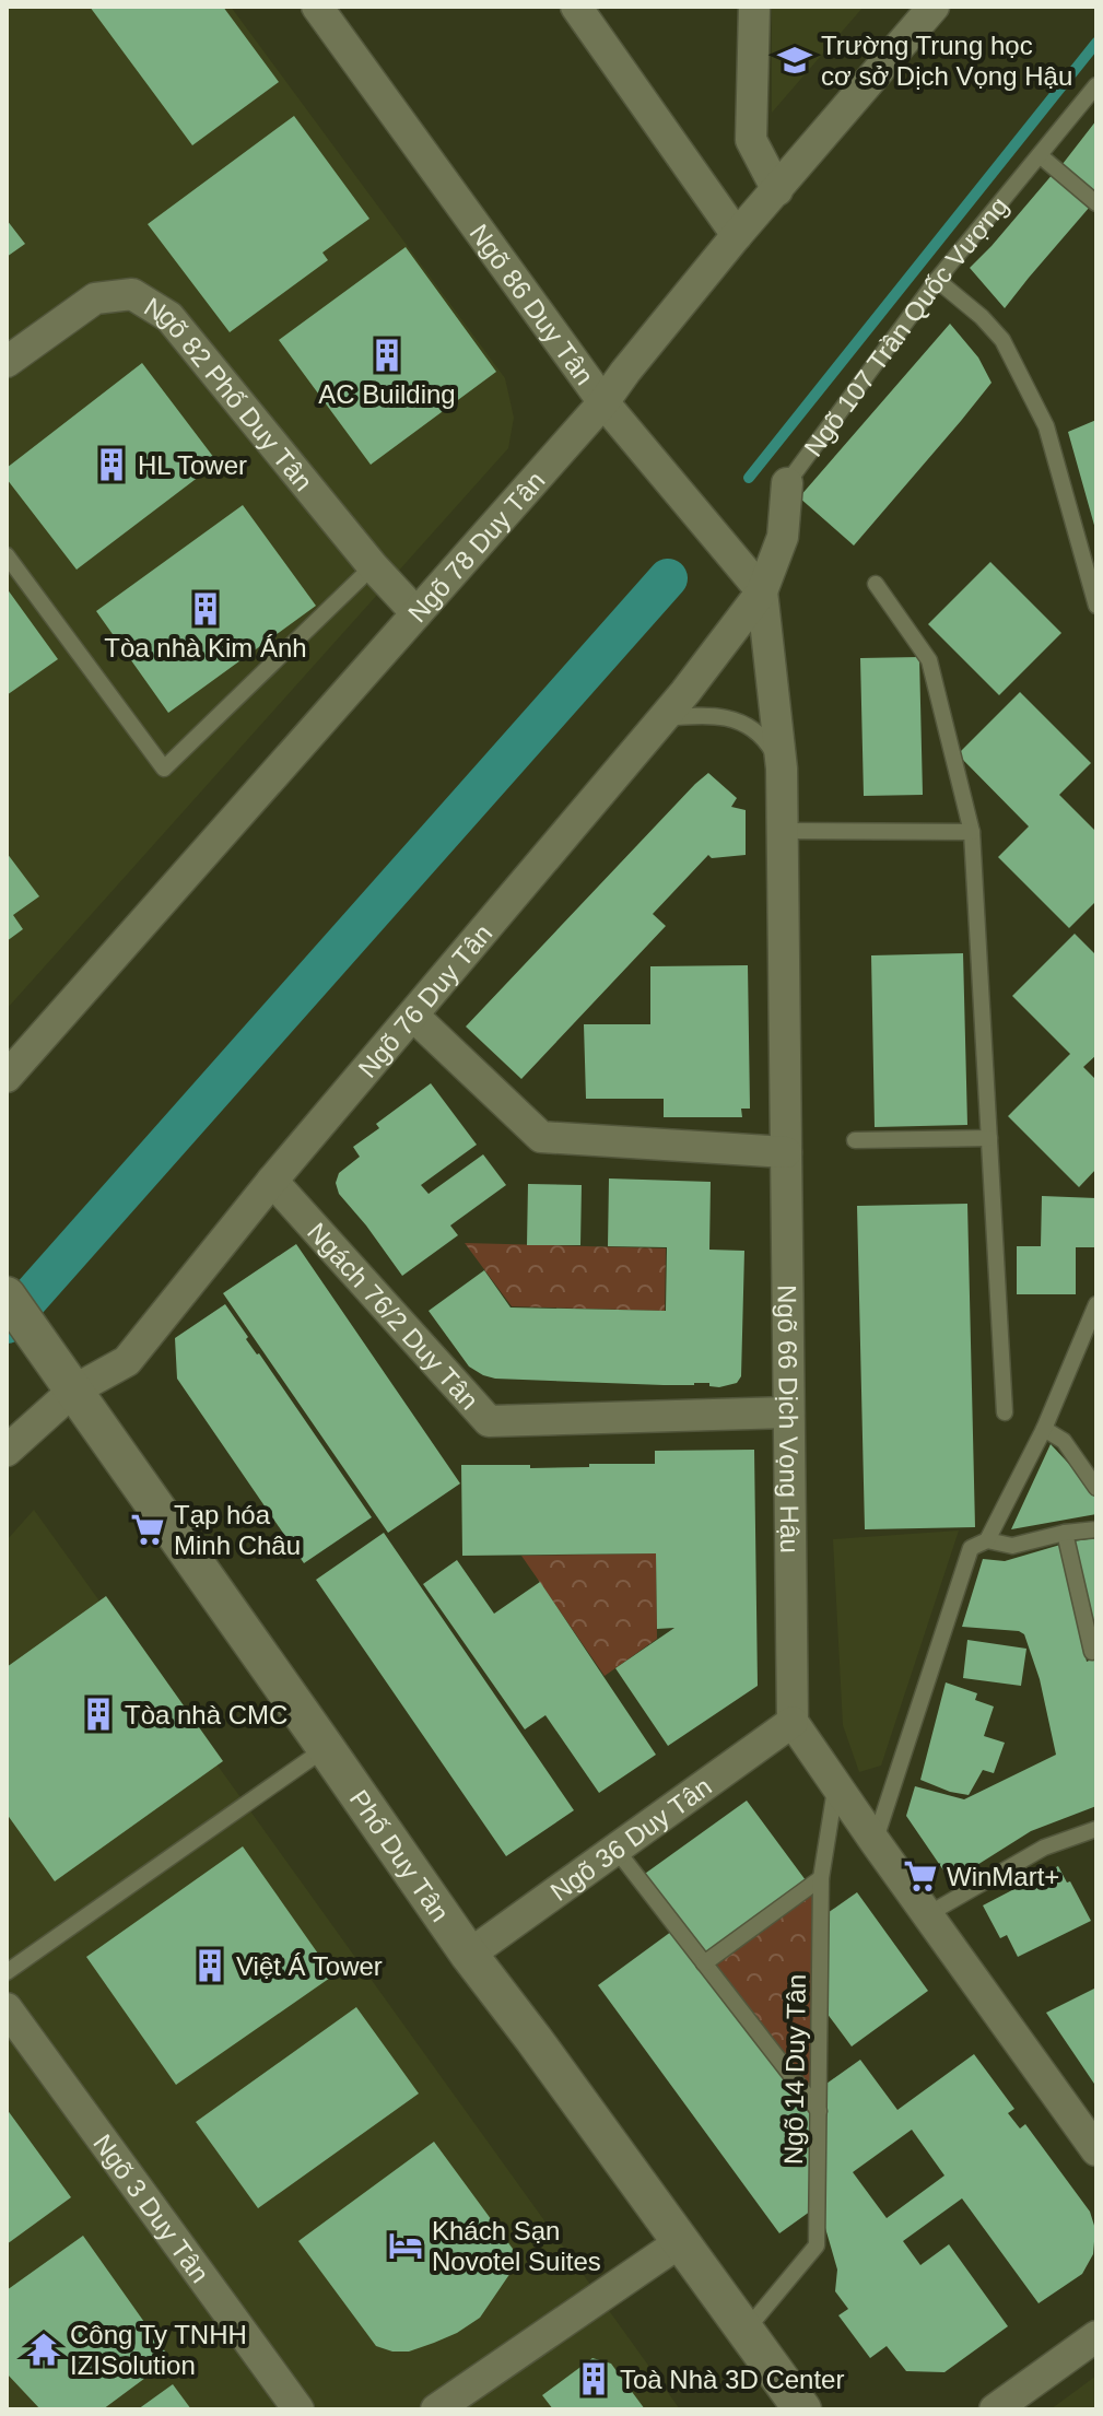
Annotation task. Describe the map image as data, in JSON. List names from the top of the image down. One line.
{"streets":{"street":["Ngõ 86 Duy Tân","Ngõ 107 Trần Quốc Vượng","Ngõ 82 Phố Duy Tân","Ngõ 78 Duy Tân","Ngõ 76 Duy Tân","Ngách 76/2 Duy Tân","Ngõ 66 Dịch Vọng Hậu","Ngõ 36 Duy Tân","Phố Duy Tân","Ngõ 3 Duy Tân"],"lane":["Ngõ 14 Duy Tân"]},"crossings":[["Ngõ 86 Duy Tân","Ngõ 107 Trần Quốc Vượng"],["Ngõ 86 Duy Tân","Ngõ 78 Duy Tân"],["Ngõ 86 Duy Tân","Ngõ 76 Duy Tân"],["Ngõ 86 Duy Tân","Ngõ 66 Dịch Vọng Hậu"],["Ngõ 107 Trần Quốc Vượng","Ngõ 76 Duy Tân"],["Ngõ 107 Trần Quốc Vượng","Ngõ 66 Dịch Vọng Hậu"],["Ngõ 82 Phố Duy Tân","Ngõ 78 Duy Tân"],["Ngõ 76 Duy Tân","Ngách 76/2 Duy Tân"],["Ngõ 76 Duy Tân","Ngõ 66 Dịch Vọng Hậu"],["Ngõ 76 Duy Tân","Phố Duy Tân"],["Ngách 76/2 Duy Tân","Ngõ 66 Dịch Vọng Hậu"],["Ngõ 66 Dịch Vọng Hậu","Ngõ 36 Duy Tân"],["Ngõ 36 Duy Tân","Phố Duy Tân"],["Phố Duy Tân","Ngõ 14 Duy Tân"]],"places":{"school or university":["Trường Trung học cơ sở Dịch Vọng Hậu"],"building":["AC Building","HL Tower","Tòa nhà Kim Ánh","Tòa nhà CMC","Việt Á Tower","Toà Nhà 3D Center"],"supermarket":["Tạp hóa Minh Châu","WinMart+"],"hotel":["Khách Sạn Novotel Suites"],"temple":["Công Ty TNHH IZISolution"]}}
